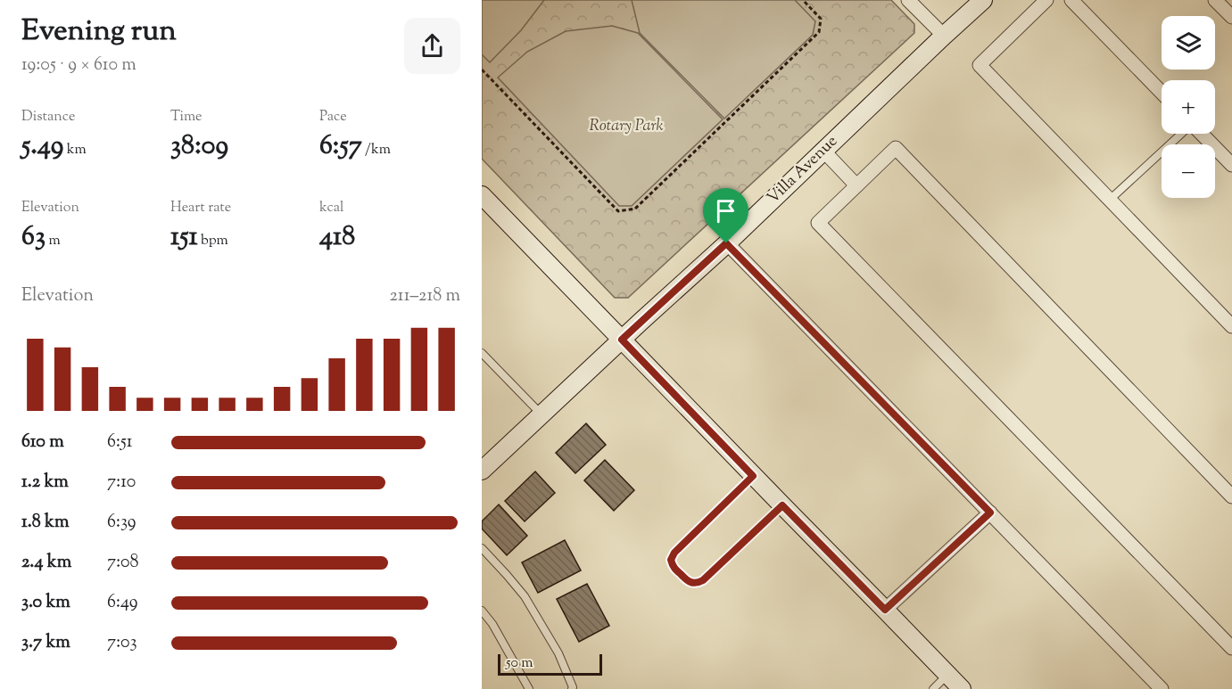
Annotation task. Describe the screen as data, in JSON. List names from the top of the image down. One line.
{"streets":{"main road":["Villa Avenue"]},"parks":["Rotary Park"],"scale_bar":"50 m","page":{"heading":["Evening run","19:05 · 9 × 610 m"],"map_buttons":["+","−"],"stats":[["Distance","5.49 km"],["Time","38:09"],["Pace","6:57 /km"],["Elevation","63 m"],["Heart rate","151 bpm"],["kcal","418"]],"chart":["Elevation","211–218 m"],"list":[{"name":"610 m","note":"6:51"},{"name":"1.2 km","note":"7:10"},{"name":"1.8 km","note":"6:39"},{"name":"2.4 km","note":"7:08"},{"name":"3.0 km","note":"6:49"},{"name":"3.7 km","note":"7:03"}],"scale":"50 m"}}
